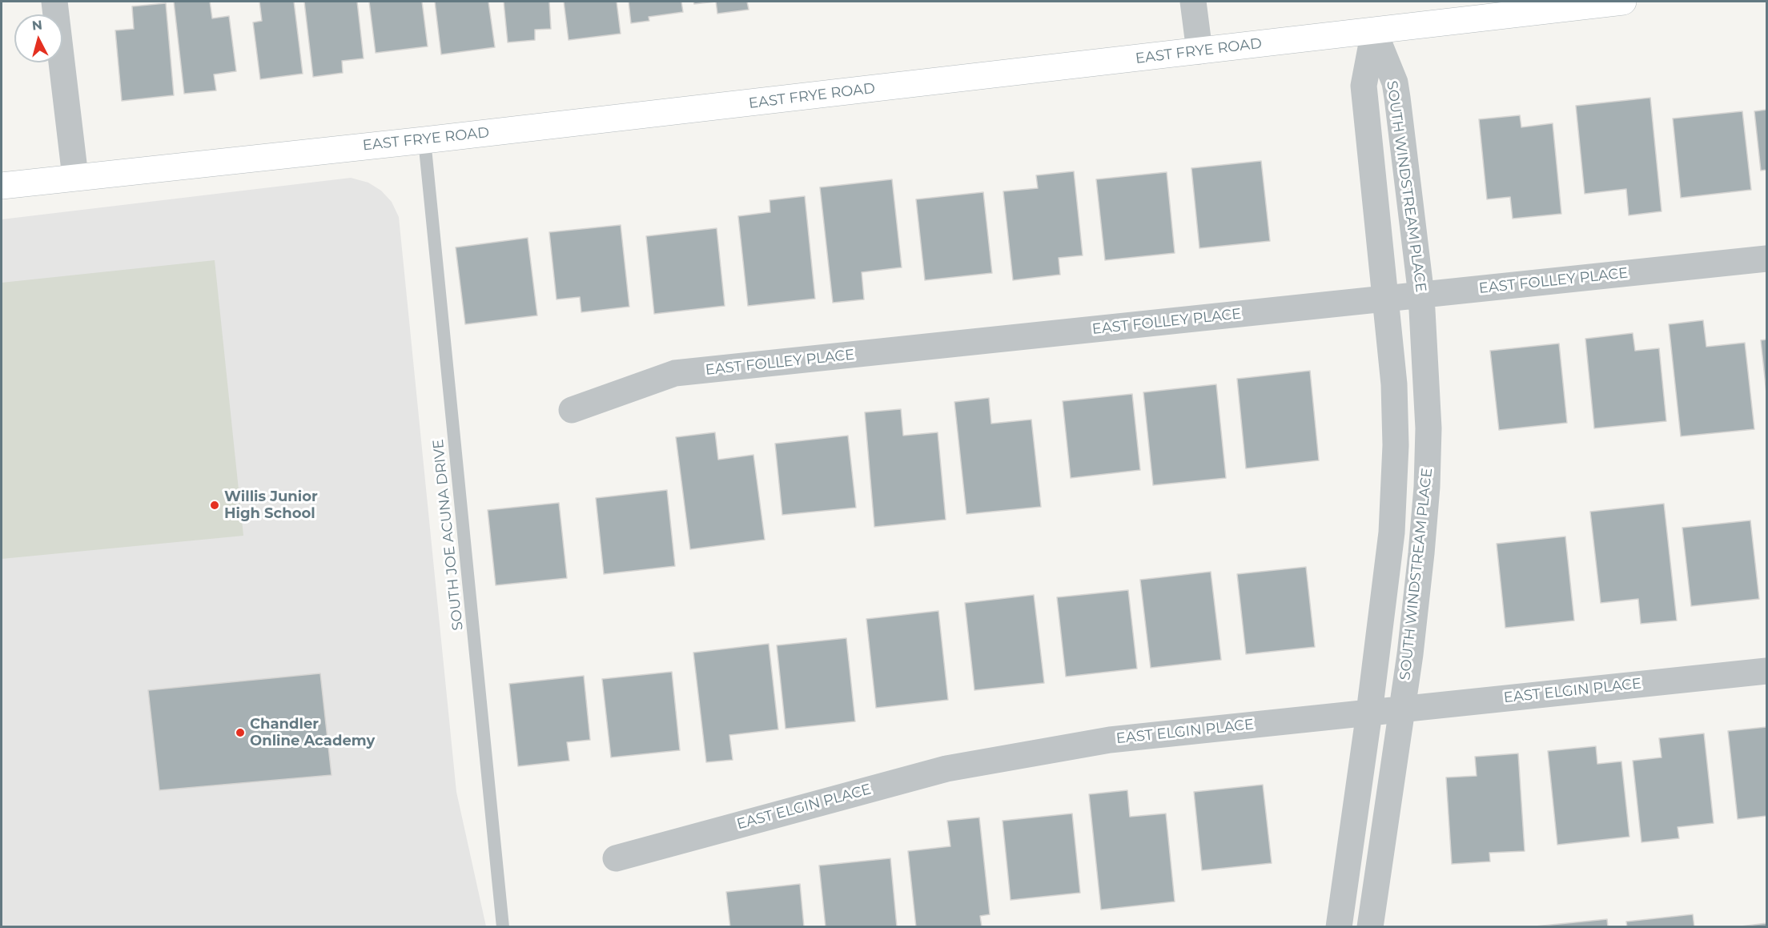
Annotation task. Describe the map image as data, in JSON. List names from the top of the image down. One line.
{"streets":{"street":["EAST FRYE ROAD","SOUTH WINDSTREAM PLACE","EAST FOLLEY PLACE","EAST ELGIN PLACE"],"lane":["SOUTH JOE ACUNA DRIVE"]},"crossings":[["EAST FRYE ROAD","SOUTH WINDSTREAM PLACE"],["EAST FRYE ROAD","SOUTH JOE ACUNA DRIVE"],["SOUTH WINDSTREAM PLACE","EAST FOLLEY PLACE"],["SOUTH WINDSTREAM PLACE","EAST ELGIN PLACE"]],"places":["Willis Junior High School","Chandler Online Academy"],"north":"top"}
